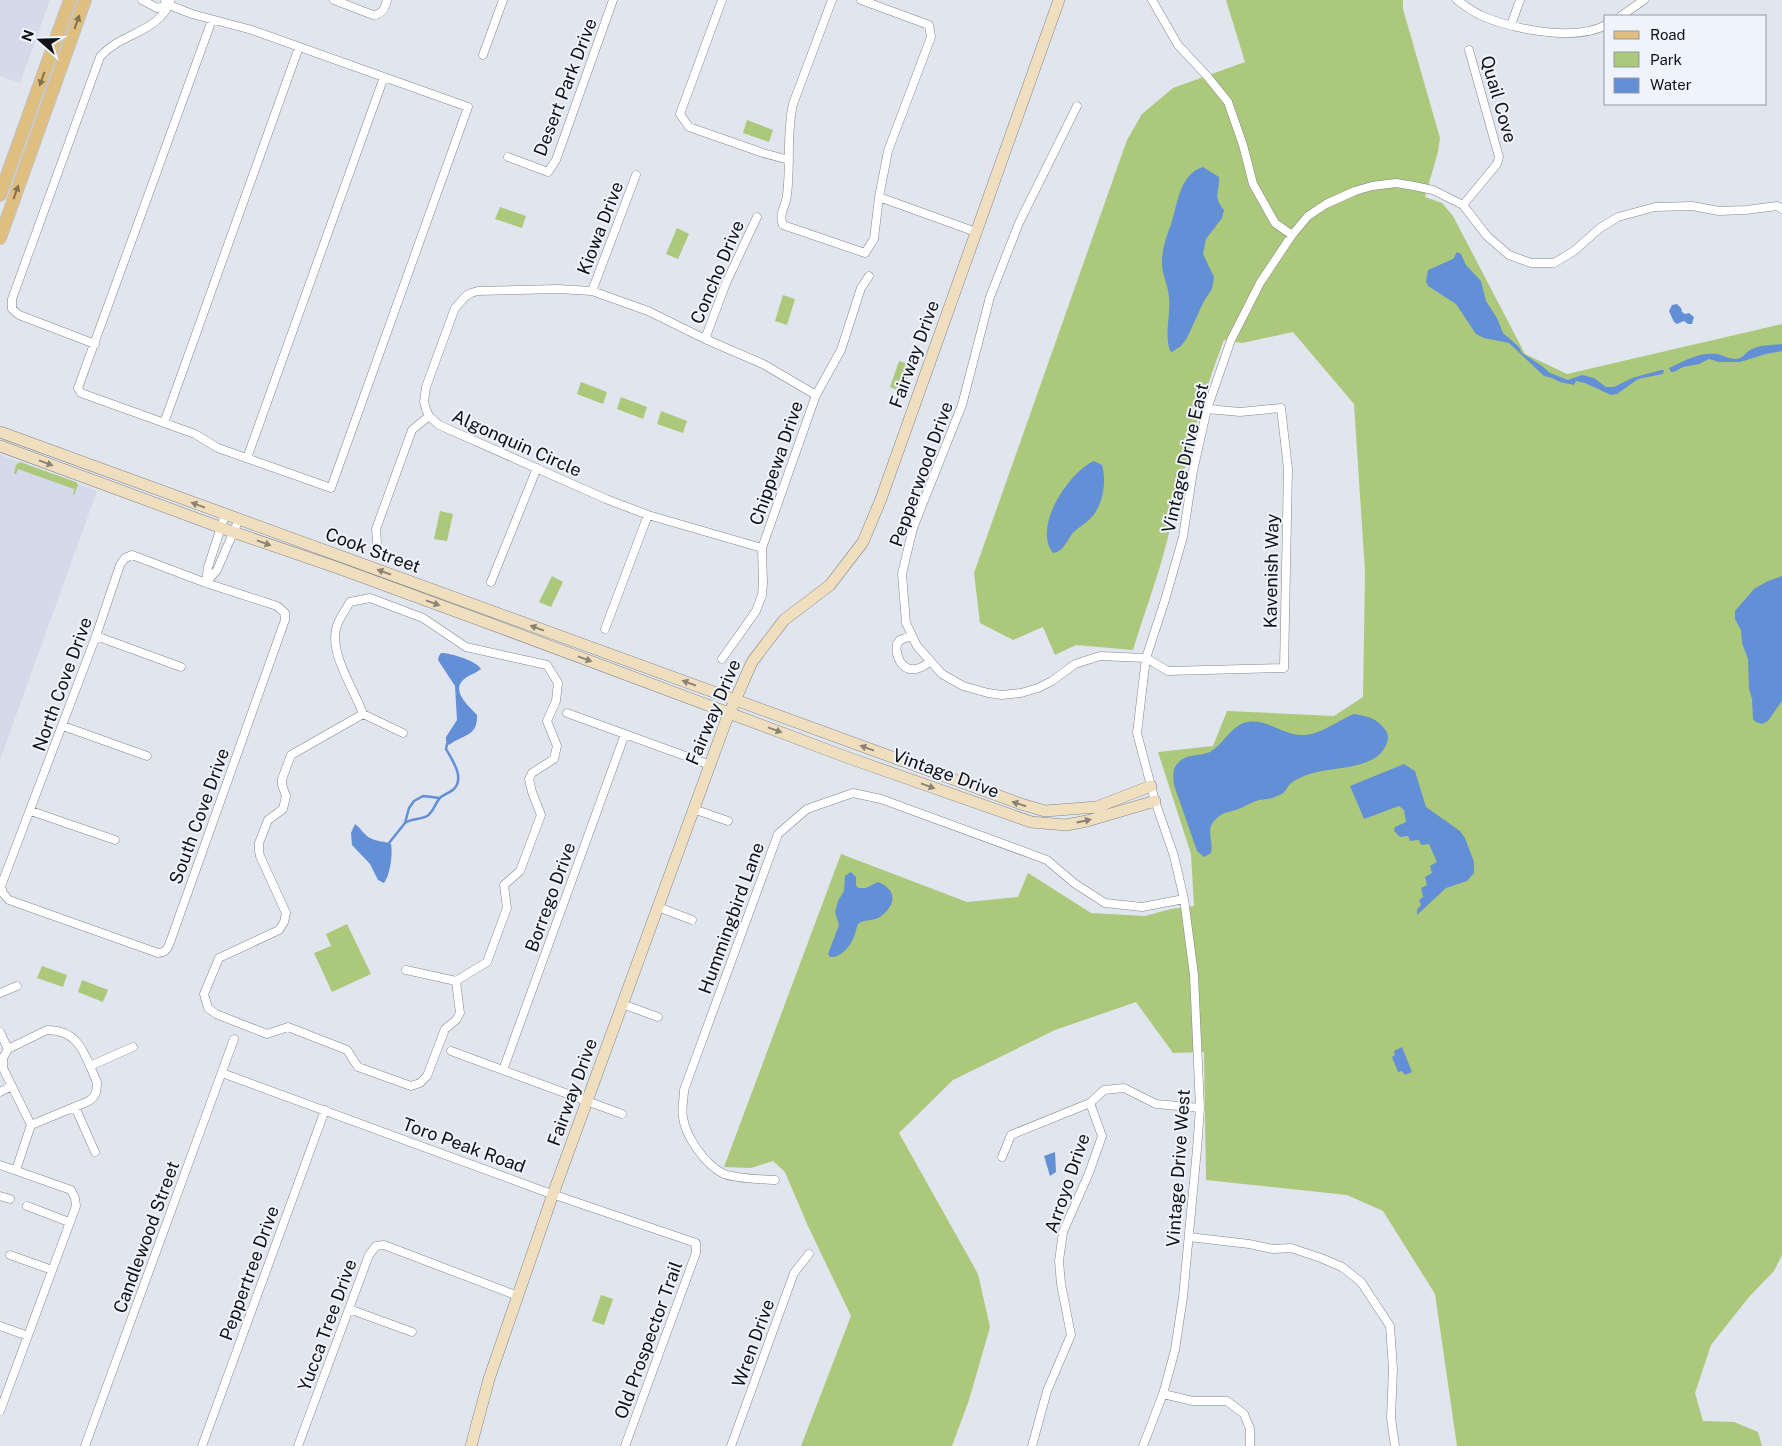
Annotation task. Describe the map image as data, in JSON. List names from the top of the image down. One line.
{"streets":{"street":["Desert Park Drive","Quail Cove","Kiowa Drive","Concho Drive","Fairway Drive","Algonquin Circle","Vintage Drive East","Chippewa Drive","Pepperwood Drive","Cook Street","Kavenish Way","North Cove Drive","Vintage Drive","South Cove Drive","Borrego Drive","Hummingbird Lane","Toro Peak Road","Vintage Drive West","Arroyo Drive","Candlewood Street","Peppertree Drive","Yucca Tree Drive","Old Prospector Trail","Wren Drive"]},"crossings":[["Quail Cove","Vintage Drive East"],["Kiowa Drive","Algonquin Circle"],["Concho Drive","Algonquin Circle"],["Fairway Drive","Cook Street"],["Fairway Drive","Vintage Drive"],["Fairway Drive","Toro Peak Road"],["Fairway Drive","Yucca Tree Drive"],["Algonquin Circle","Chippewa Drive"],["Vintage Drive East","Pepperwood Drive"],["Vintage Drive East","Kavenish Way"],["Vintage Drive East","Vintage Drive"],["Vintage Drive East","Vintage Drive West"],["Pepperwood Drive","Kavenish Way"],["Cook Street","Vintage Drive"],["North Cove Drive","South Cove Drive"],["Vintage Drive","Vintage Drive West"],["Hummingbird Lane","Vintage Drive West"],["Toro Peak Road","Candlewood Street"],["Toro Peak Road","Peppertree Drive"],["Toro Peak Road","Old Prospector Trail"]],"legend":["Road","Park","Water"],"north":"left"}
